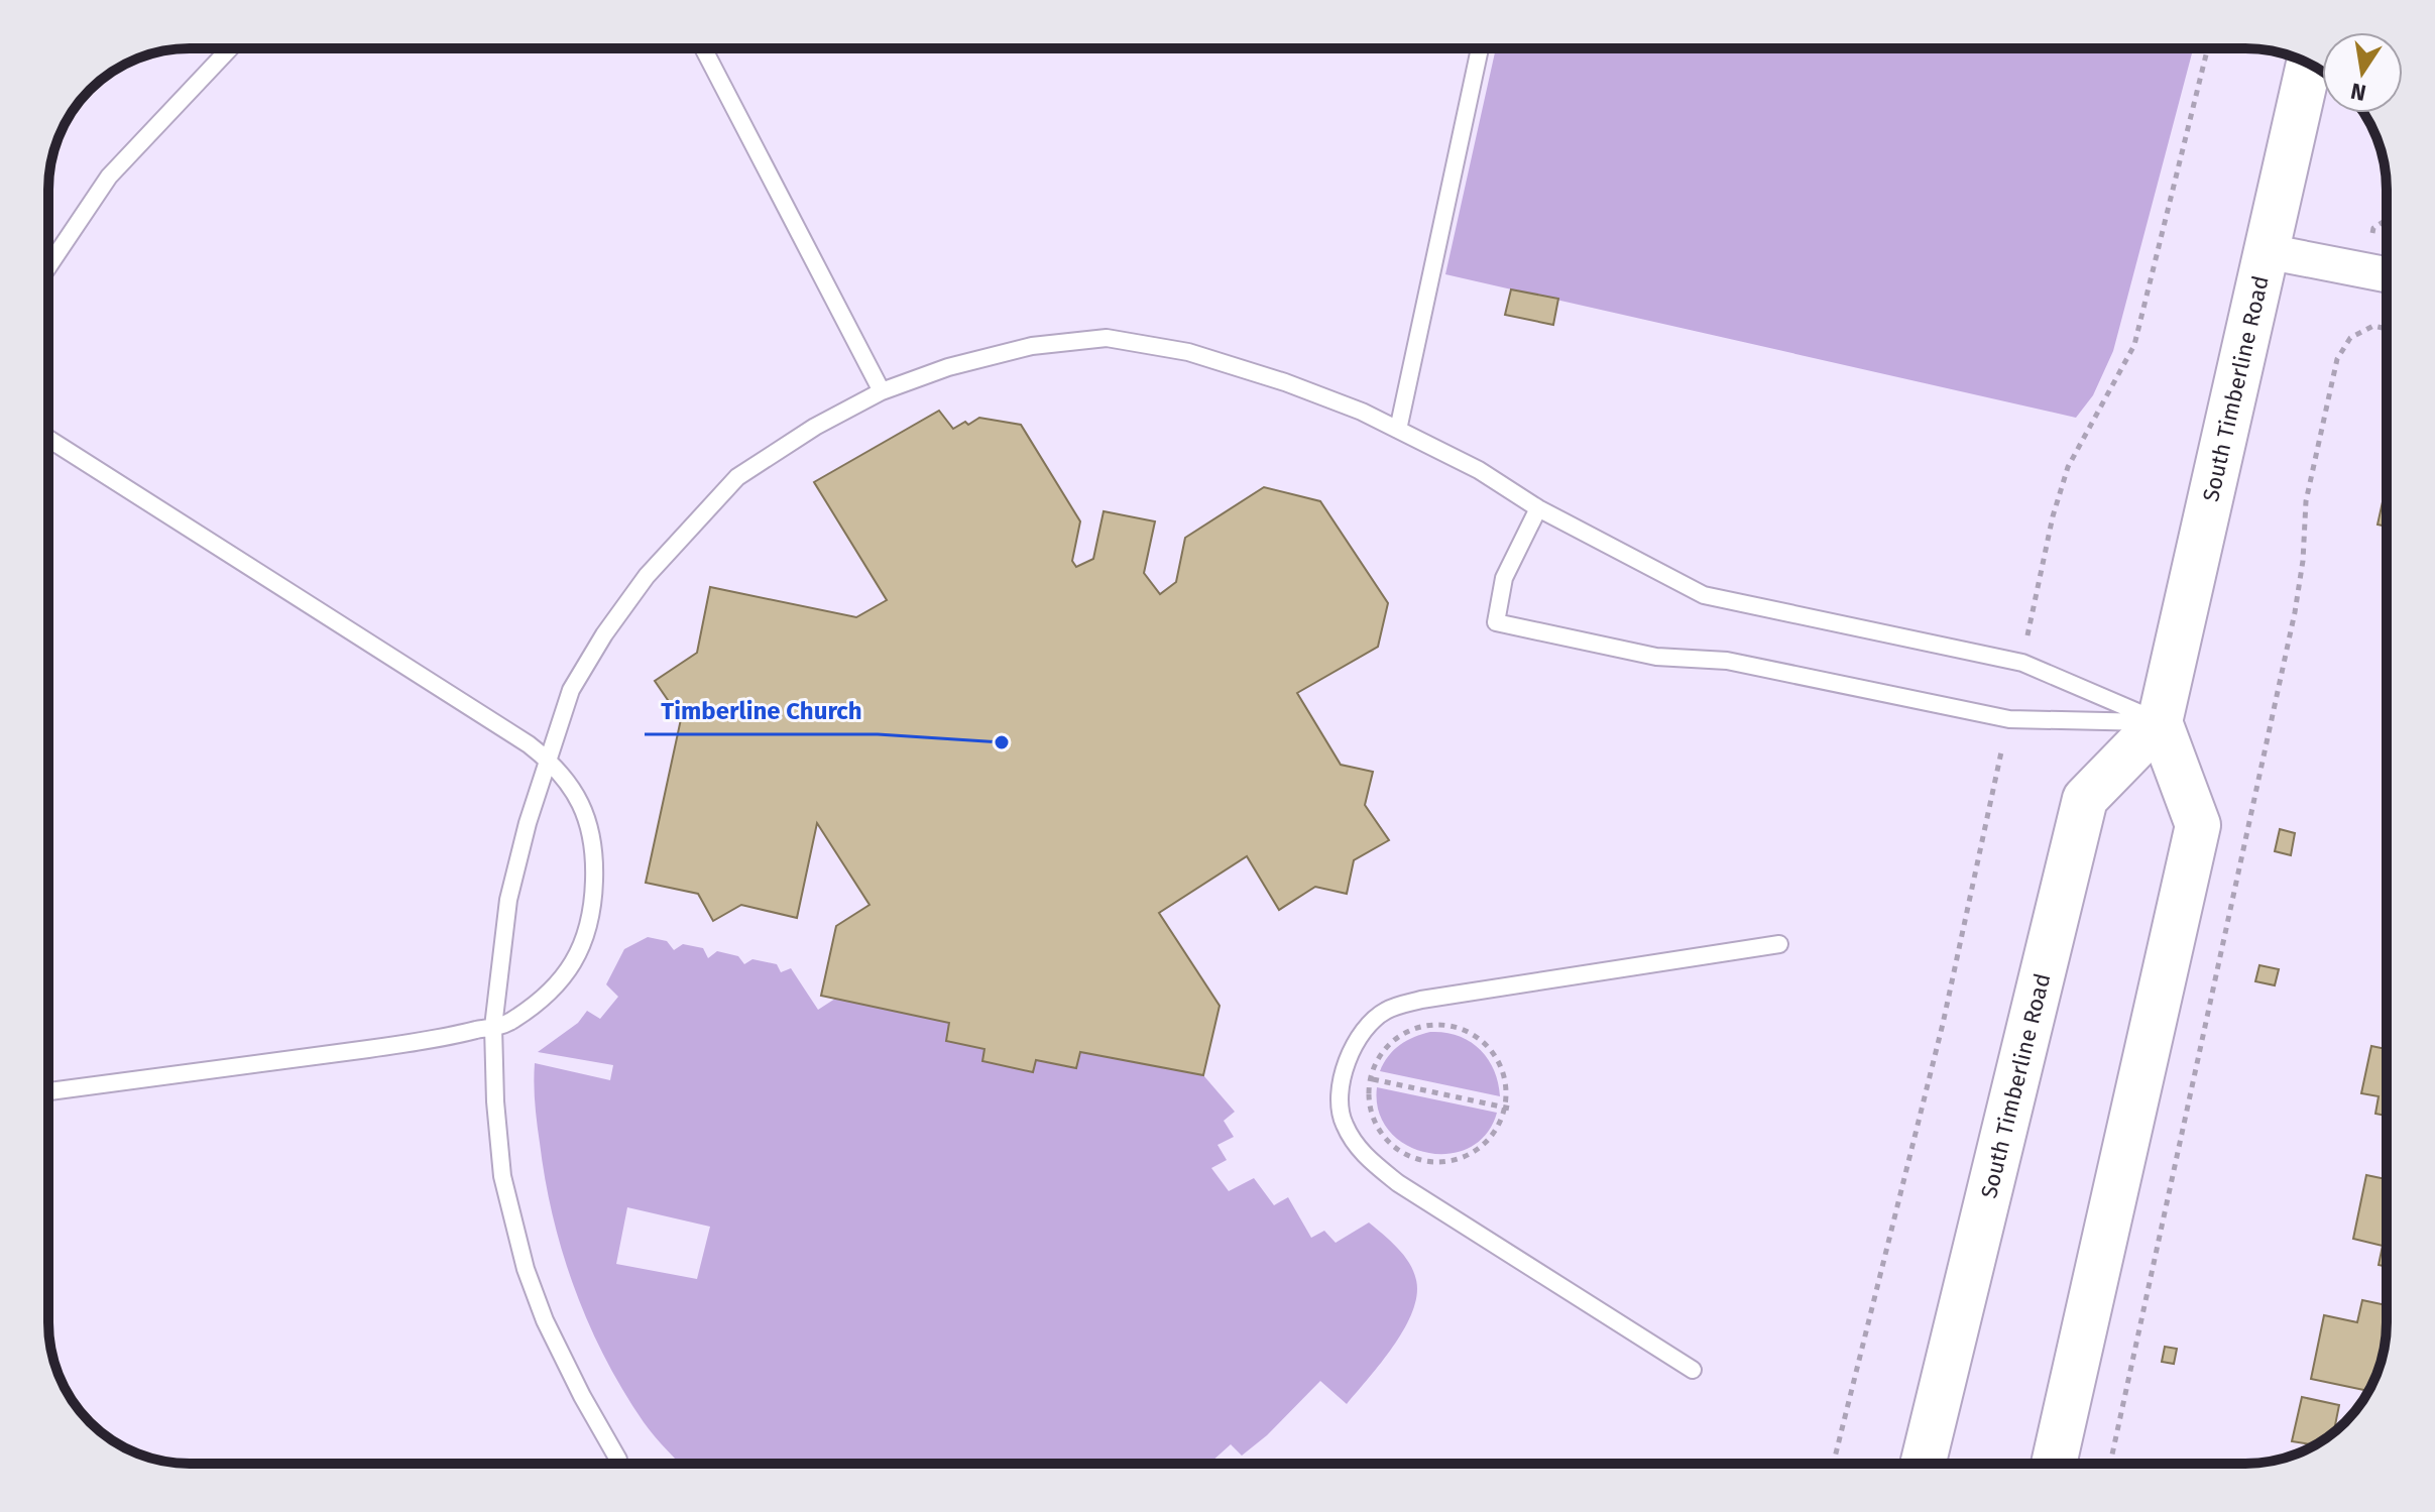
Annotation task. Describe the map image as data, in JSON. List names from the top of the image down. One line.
{"streets":{"main road":["South Timberline Road"]},"places":["Timberline Church"],"north":"bottom"}
